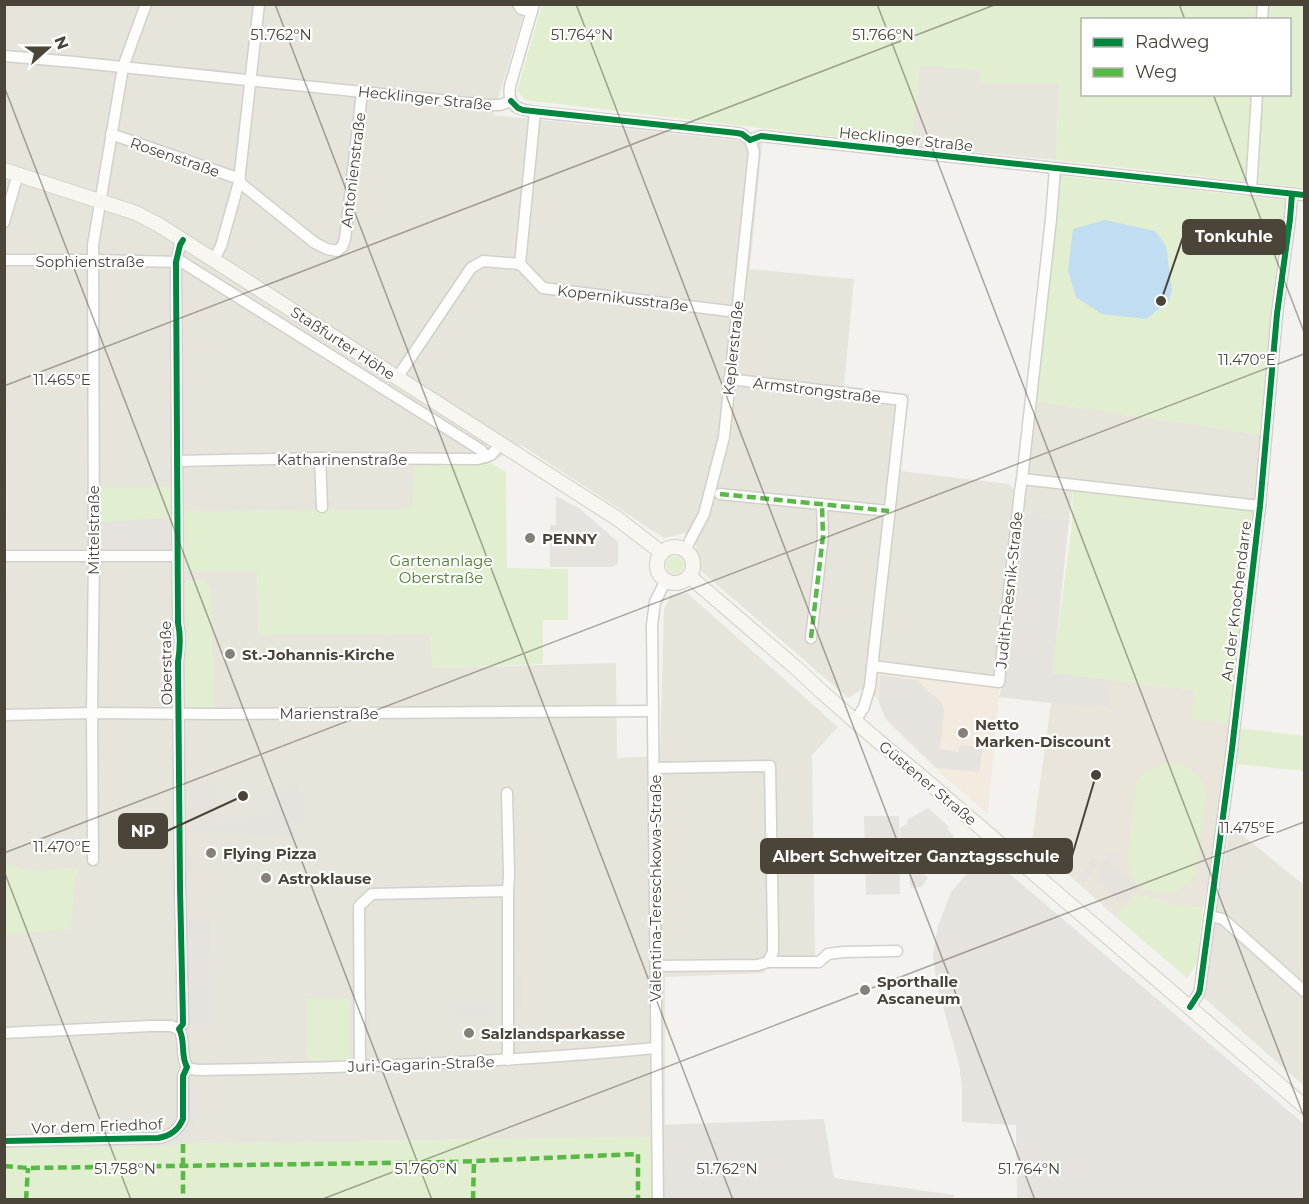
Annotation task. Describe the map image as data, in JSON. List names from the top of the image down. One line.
{"streets":{"main road":["Staßfurter Höhe","Güstener Straße"],"street":["Hecklinger Straße","Rosenstraße","Antonienstraße","Sophienstraße","Kopernikusstraße","Keplerstraße","Armstrongstraße","Katharinenstraße","Mittelstraße","Judith-Resnik-Straße","An der Knochendarre","Oberstraße","Marienstraße","Valentina-Tereschkowa-Straße","Juri-Gagarin-Straße","Vor dem Friedhof"]},"crossings":[["Hecklinger Straße","Antonienstraße"],["Hecklinger Straße","Keplerstraße"],["Hecklinger Straße","Mittelstraße"],["Hecklinger Straße","An der Knochendarre"],["Rosenstraße","Antonienstraße"],["Rosenstraße","Mittelstraße"],["Sophienstraße","Staßfurter Höhe"],["Sophienstraße","Mittelstraße"],["Sophienstraße","Oberstraße"],["Kopernikusstraße","Keplerstraße"],["Staßfurter Höhe","Keplerstraße"],["Staßfurter Höhe","Katharinenstraße"],["Staßfurter Höhe","Mittelstraße"],["Staßfurter Höhe","Oberstraße"],["Staßfurter Höhe","Güstener Straße"],["Staßfurter Höhe","Valentina-Tereschkowa-Straße"],["Keplerstraße","Armstrongstraße"],["Keplerstraße","Güstener Straße"],["Keplerstraße","Valentina-Tereschkowa-Straße"],["Armstrongstraße","Judith-Resnik-Straße"],["Armstrongstraße","Güstener Straße"],["Katharinenstraße","Oberstraße"],["Mittelstraße","Marienstraße"],["Judith-Resnik-Straße","An der Knochendarre"],["An der Knochendarre","Güstener Straße"],["Oberstraße","Marienstraße"],["Oberstraße","Juri-Gagarin-Straße"],["Oberstraße","Vor dem Friedhof"],["Marienstraße","Valentina-Tereschkowa-Straße"],["Güstener Straße","Valentina-Tereschkowa-Straße"],["Valentina-Tereschkowa-Straße","Juri-Gagarin-Straße"]],"parks":["Gartenanlage Oberstraße"],"places":["Tonkuhle","PENNY","St.-Johannis-Kirche","Netto Marken-Discount","Albert Schweitzer Ganztagsschule","NP","Flying Pizza","Astroklause","Sporthalle Ascaneum","Salzlandsparkasse"],"legend":["Radweg","Weg"],"north":"right","coordinates":["51.766°N","51.762°N","51.764°N","11.470°E","11.465°E","11.475°E","51.758°N","51.760°N"]}
